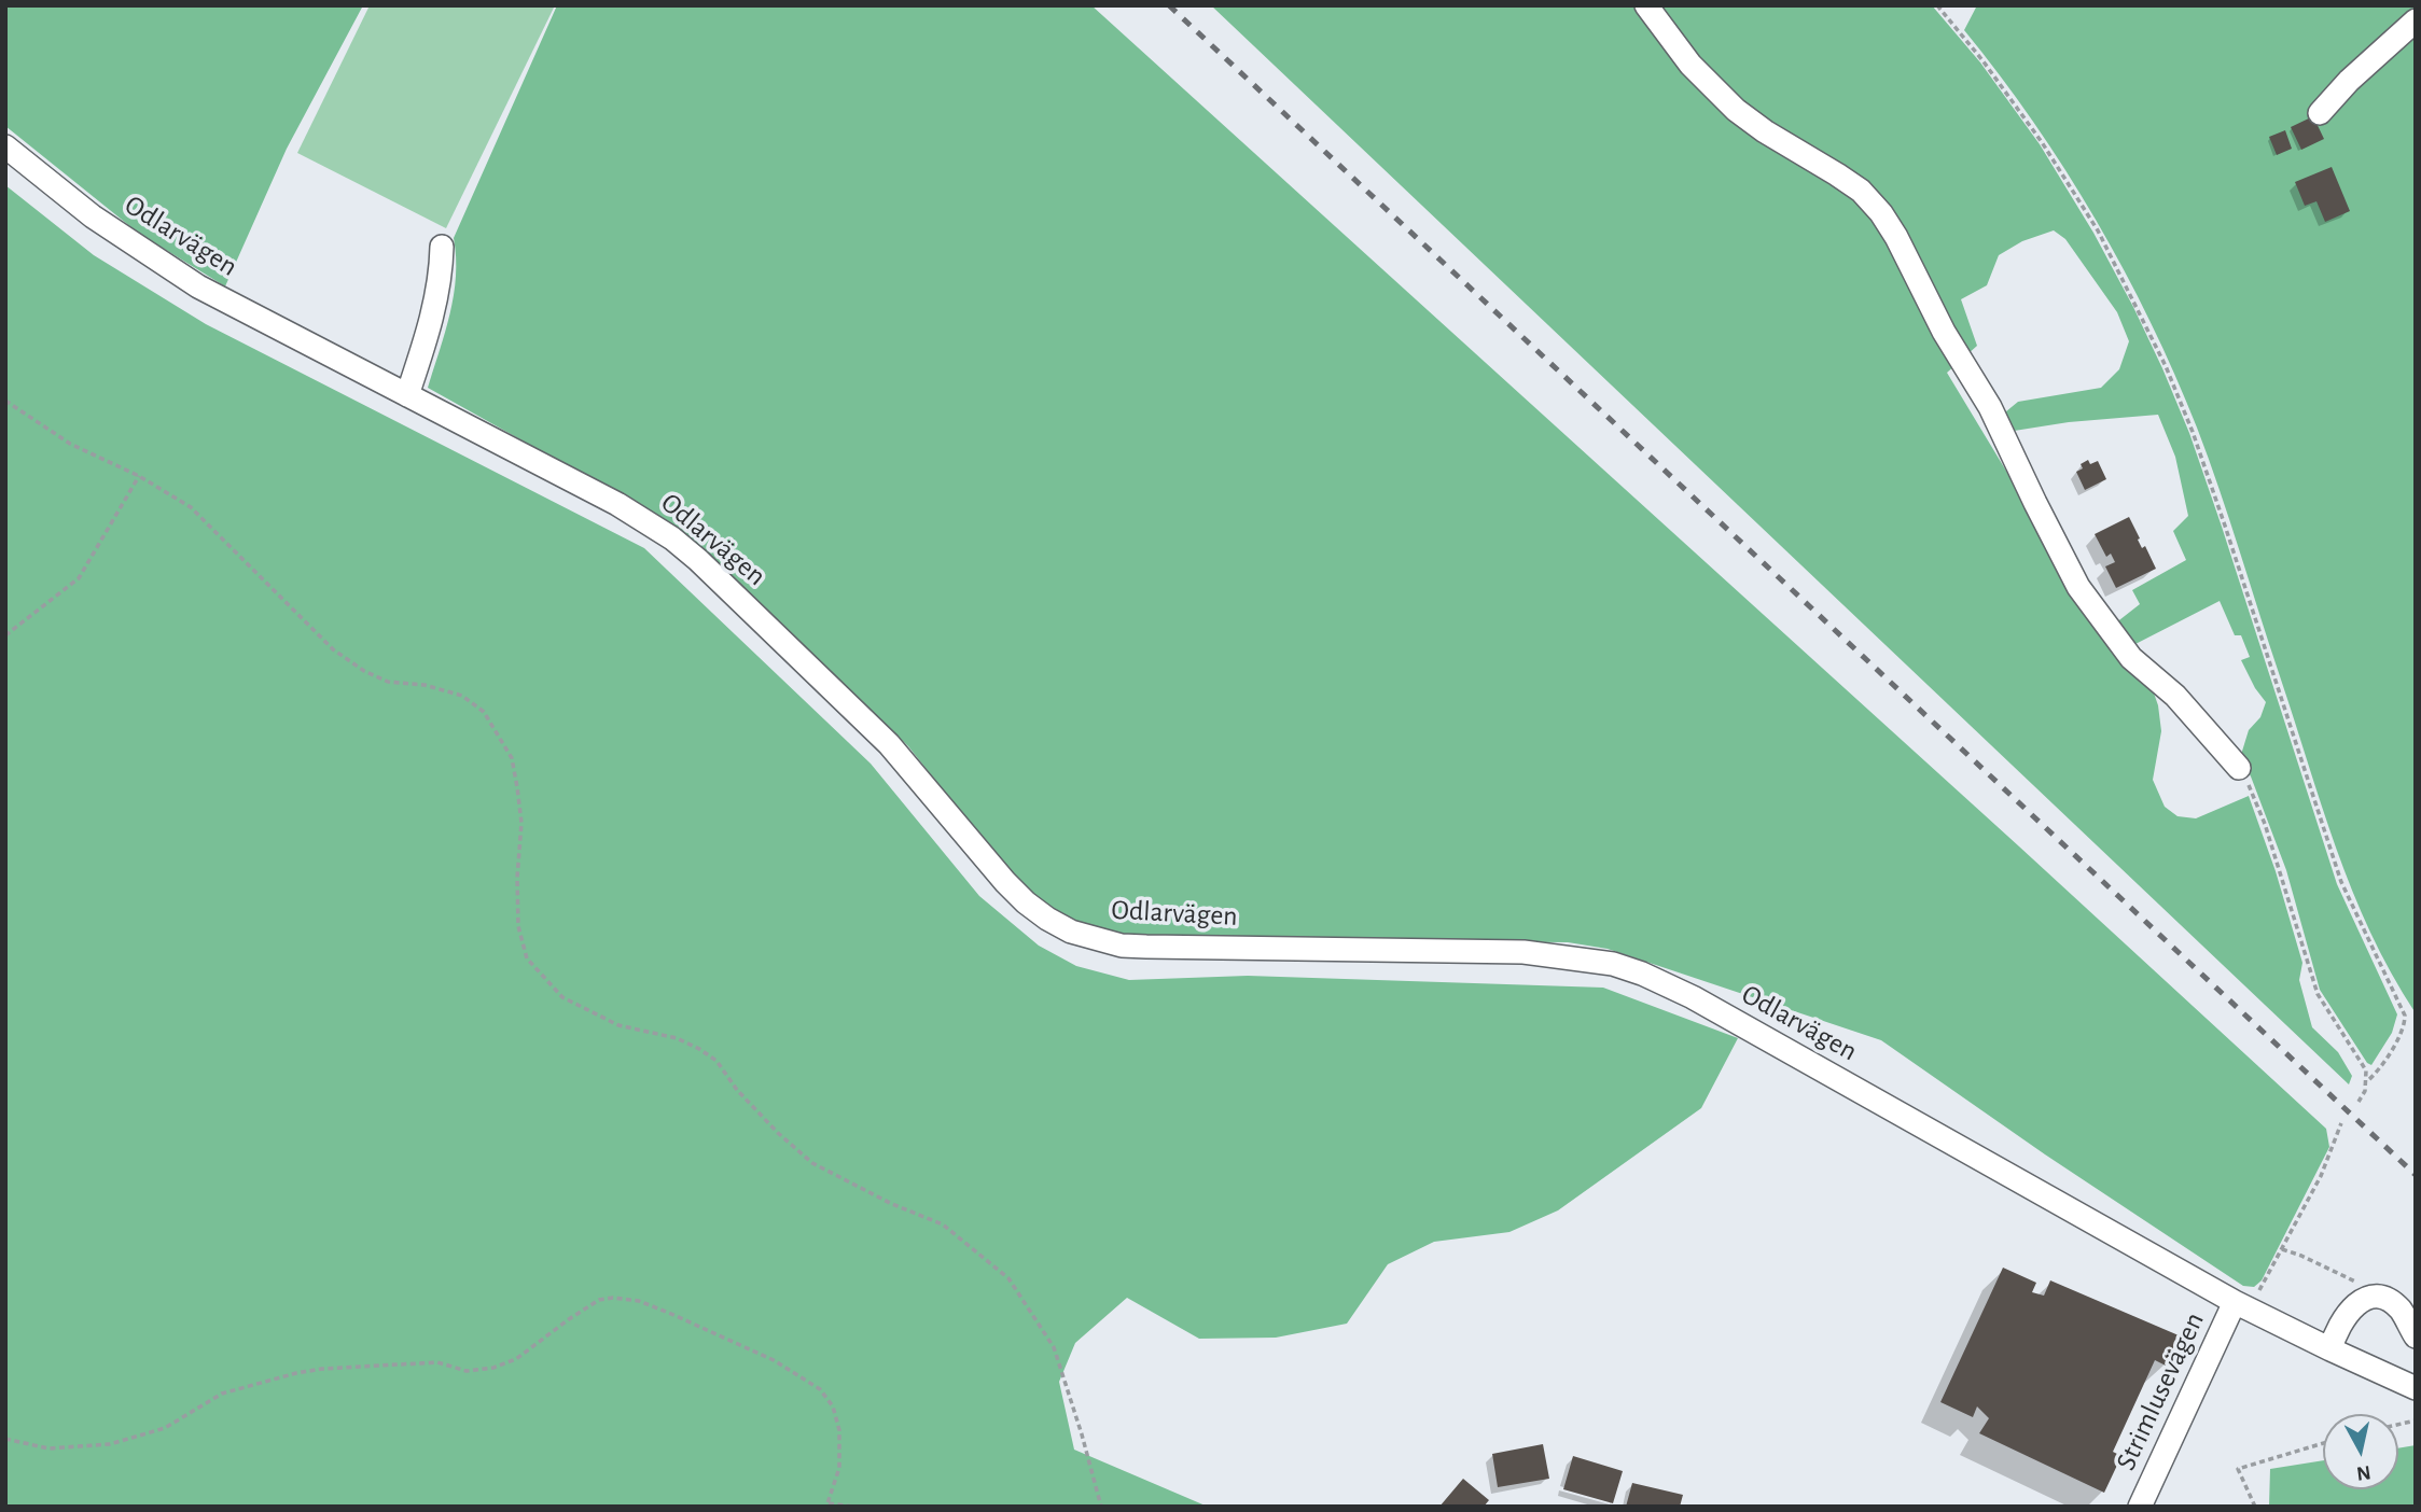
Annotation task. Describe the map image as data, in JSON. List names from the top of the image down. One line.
{"streets":{"street":["Odlarvägen","Strimlusevägen"]},"crossings":[["Odlarvägen","Strimlusevägen"]],"north":"bottom"}
